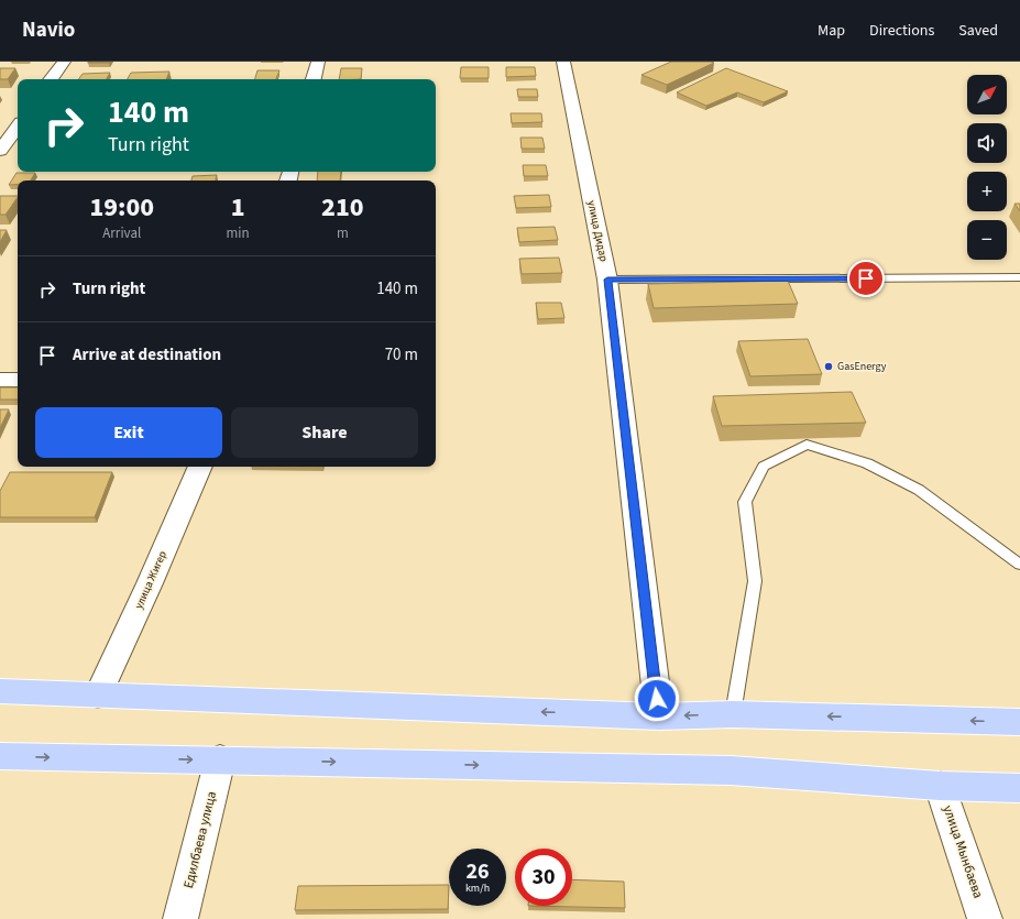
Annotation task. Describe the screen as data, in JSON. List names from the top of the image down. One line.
{"streets":{"street":["улица Дидар","улица Жигер","Едилбаева улица","улица Мынбаева"]},"places":["GasEnergy"],"north":"top right","page":{"header":"Navio","nav":["Map","Directions","Saved"],"map_buttons":["+","−"],"turn":["140 m","Turn right"],"eta":["19:00","Arrival","1","min","210","m"],"list":[{"name":"Turn right","value":"140 m"},{"name":"Arrive at destination","value":"70 m"}],"buttons":["Exit","Share"],"speed":"26 km/h","limit":"30"}}
